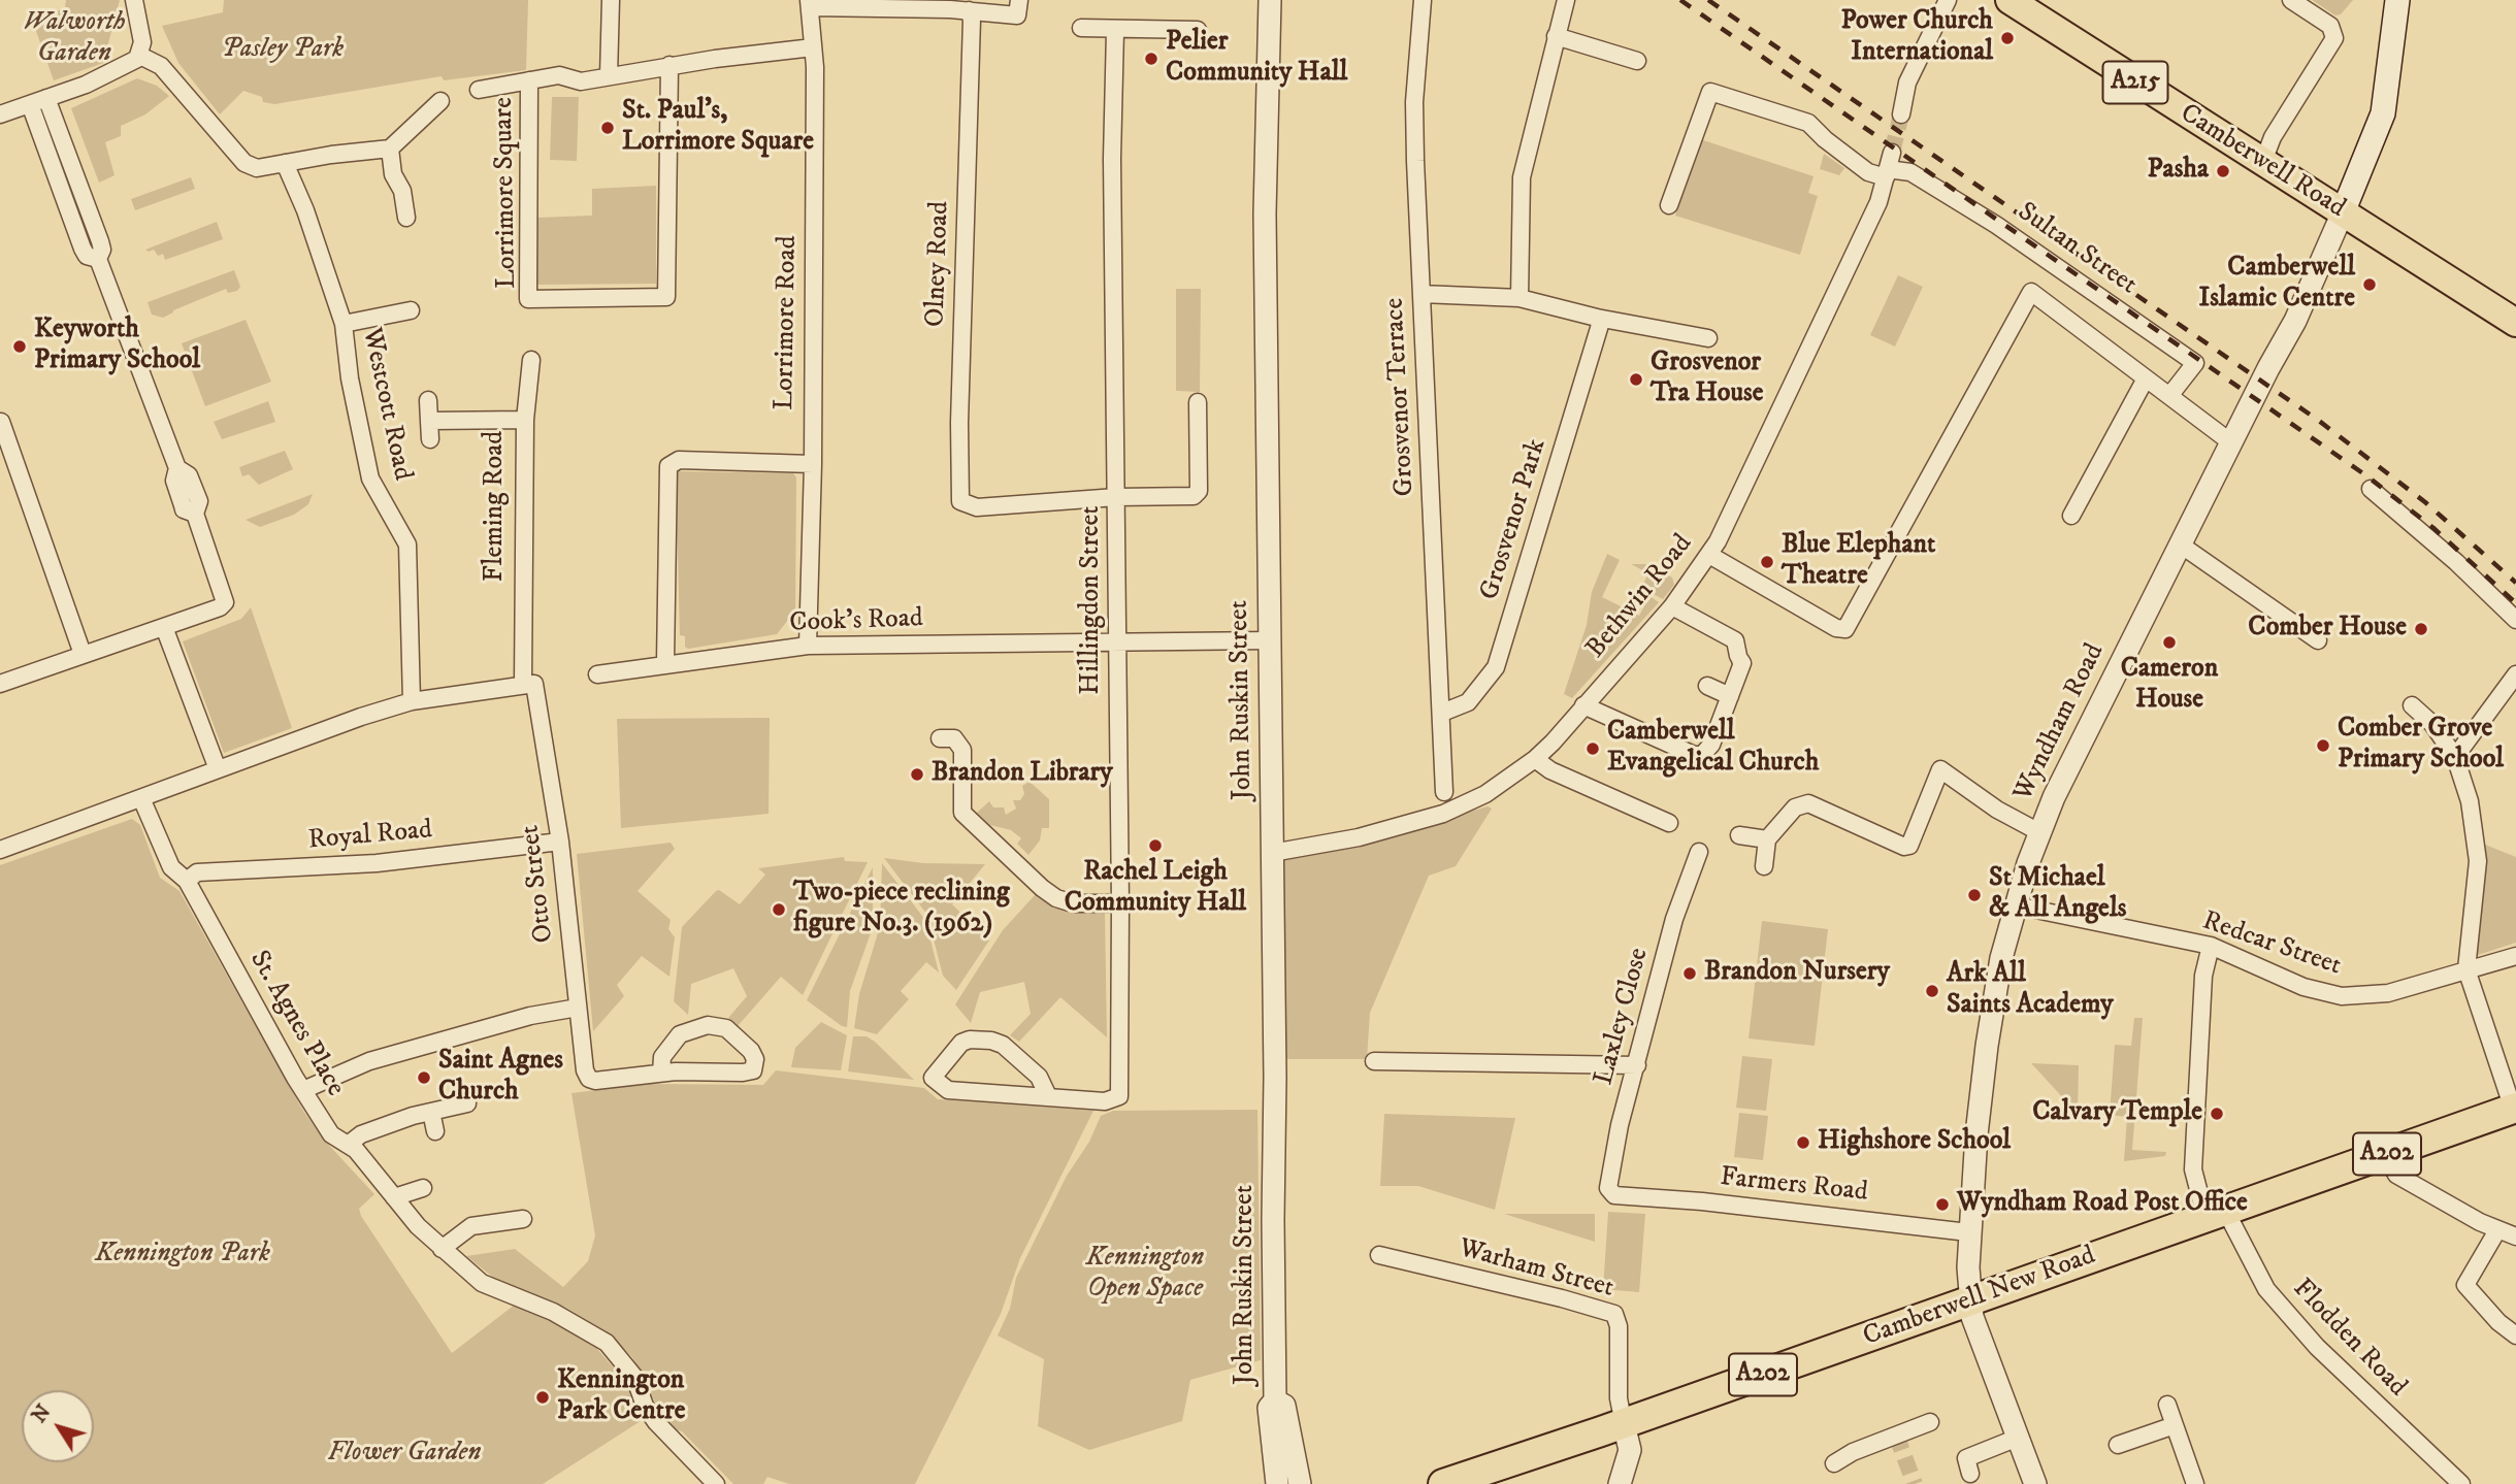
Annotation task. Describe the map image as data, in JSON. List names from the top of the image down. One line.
{"streets":{"highway":["A202","Camberwell New Road"],"main road":["A215","Camberwell Road"],"street":["Lorrimore Square","Sultan Street","Olney Road","Lorrimore Road","Grosvenor Terrace","Westcott Road","Fleming Road","Grosvenor Park","Bethwin Road","Hillingdon Street","Cook's Road","John Ruskin Street","Wyndham Road","Royal Road","Otto Street","Redcar Street","Laxley Close","St. Agnes Place","Farmers Road","Warham Street","Flodden Road"]},"crossings":[["Camberwell Road","Wyndham Road"],["Lorrimore Square","Lorrimore Road"],["Sultan Street","Bethwin Road"],["Olney Road","Hillingdon Street"],["Lorrimore Road","Cook's Road"],["Grosvenor Terrace","Grosvenor Park"],["Fleming Road","Otto Street"],["Bethwin Road","John Ruskin Street"],["Hillingdon Street","Cook's Road"],["Cook's Road","John Ruskin Street"],["Wyndham Road","Redcar Street"],["Wyndham Road","Farmers Road"],["Wyndham Road","Camberwell New Road"],["Royal Road","Otto Street"],["Royal Road","St. Agnes Place"],["Redcar Street","Flodden Road"],["Laxley Close","Farmers Road"],["Warham Street","Camberwell New Road"],["Camberwell New Road","Flodden Road"]],"parks":["Walworth Garden","Pasley Park","Kennington Park","Kennington Open Space","Flower Garden"],"places":["Power Church International","Pelier Community Hall","St. Paul's, Lorrimore Square","Pasha","Camberwell Islamic Centre","Keyworth Primary School","Grosvenor Tra House","Blue Elephant Theatre","Comber House","Cameron House","Comber Grove Primary School","Camberwell Evangelical Church","Brandon Library","Rachel Leigh Community Hall","St Michael & All Angels","Two-piece reclining figure No.3. (1962)","Brandon Nursery","Ark All Saints Academy","Saint Agnes Church","Calvary Temple","Highshore School","Wyndham Road Post Office","Kennington Park Centre"],"north":"top left"}
